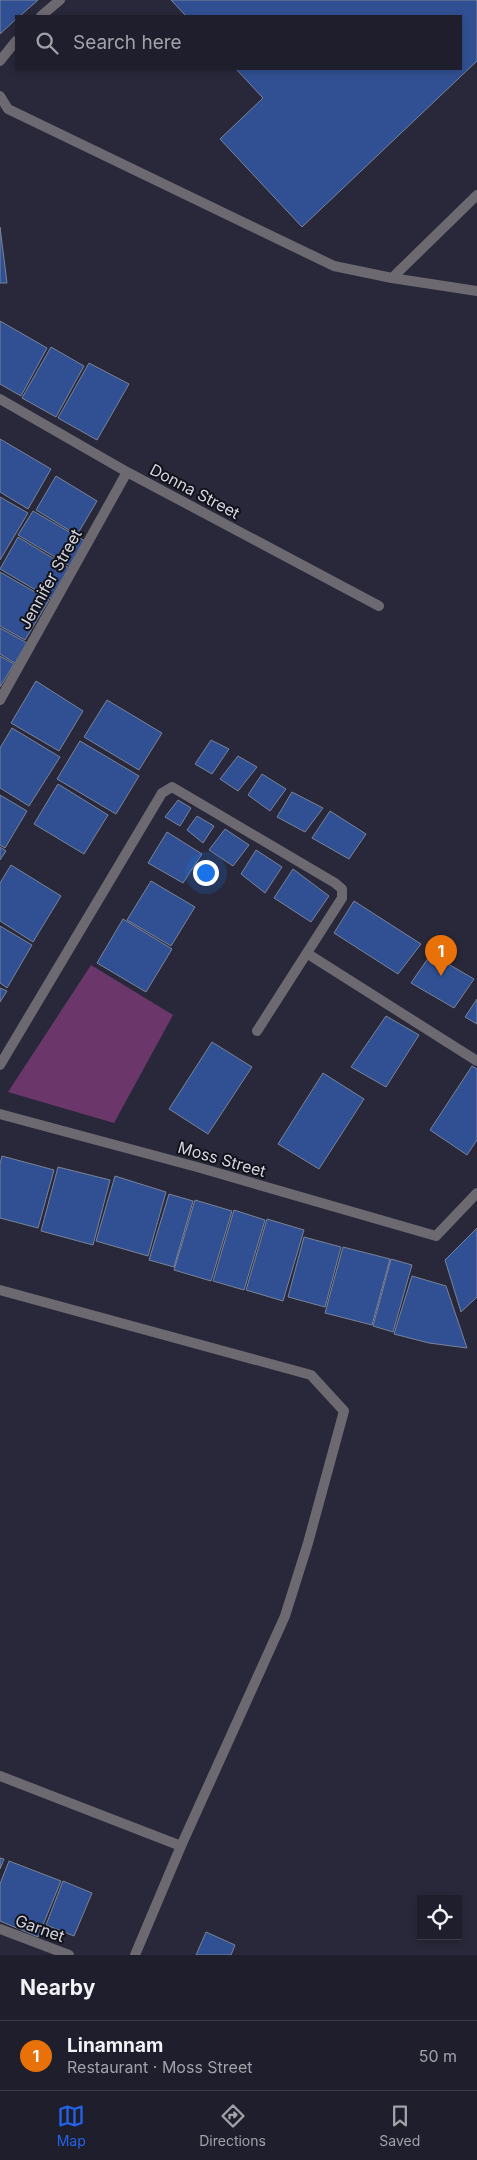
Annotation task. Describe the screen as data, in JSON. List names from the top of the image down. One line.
{"streets":{"street":["Donna Street","Jennifer Street","Moss Street","Garnet"]},"crossings":[["Donna Street","Jennifer Street"]],"page":{"search":"Search here","pins":"1","heading":"Nearby","list":[{"mark":"1","name":"Linamnam","note":"Restaurant · Moss Street","value":"50 m"}],"nav":["Map","Directions","Saved"]}}
